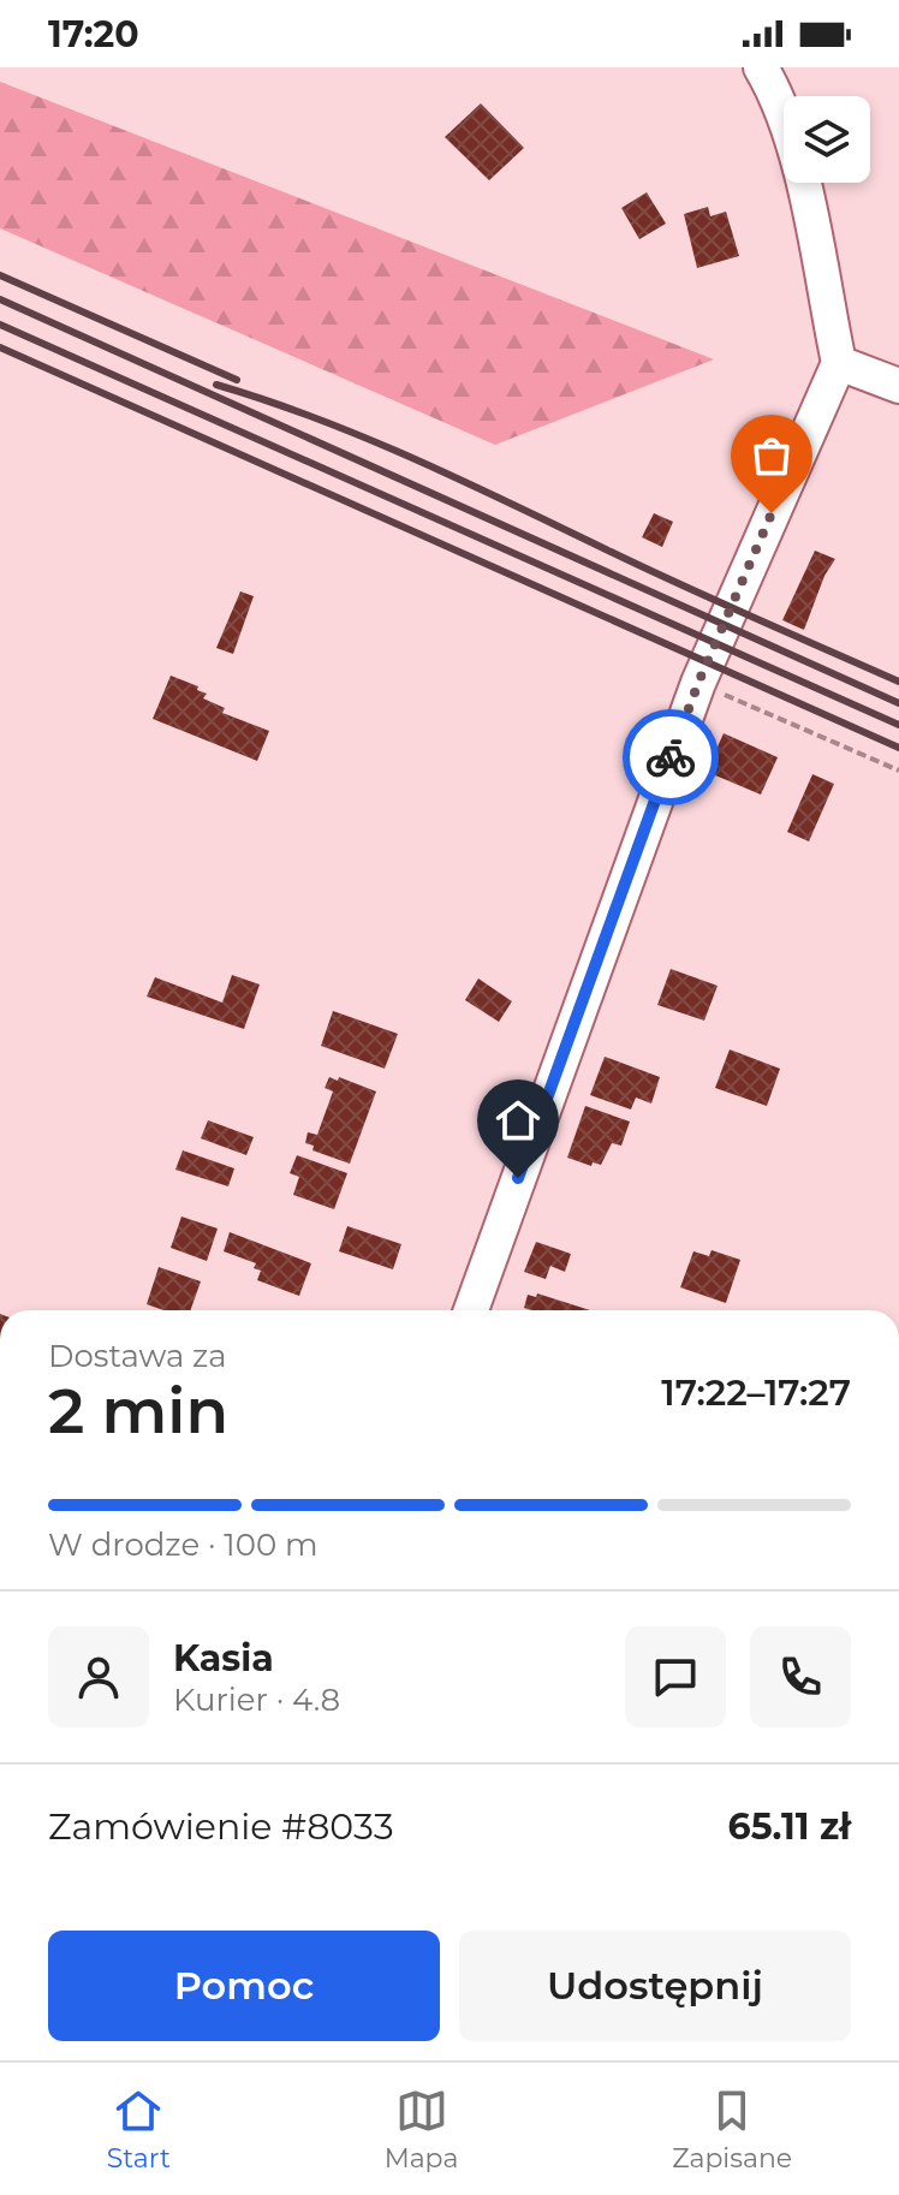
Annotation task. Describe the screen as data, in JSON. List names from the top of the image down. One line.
{"page":{"status":"17:20","heading":["2 min","Dostawa za","17:22–17:27"],"panel":["Kasia","Kurier · 4.8","Zamówienie #8033","65.11 zł"],"bar":"W drodze · 100 m","buttons":["Pomoc","Udostępnij"],"tabs":["Start","Mapa","Zapisane"]}}
